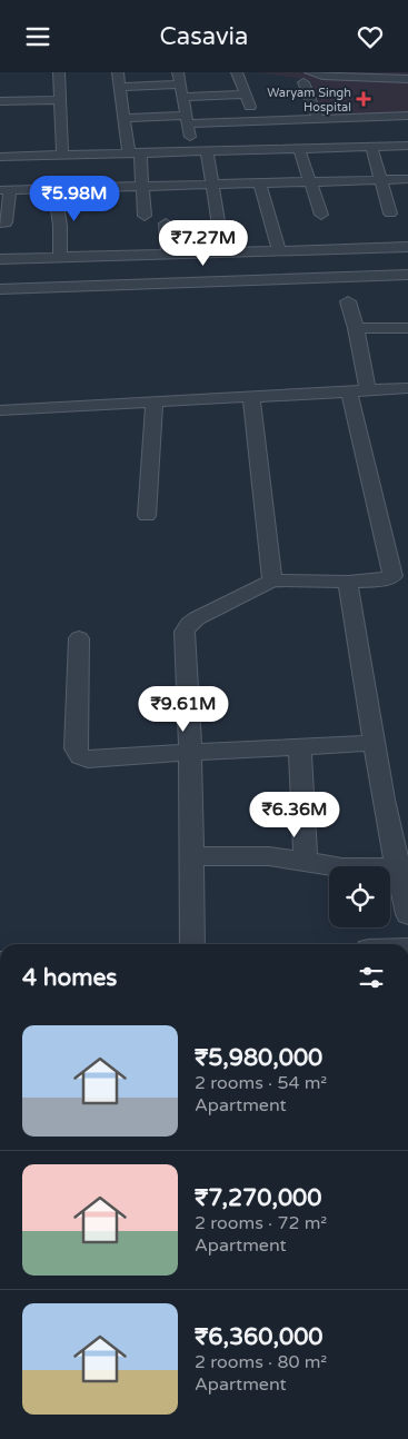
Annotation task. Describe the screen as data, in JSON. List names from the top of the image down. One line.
{"places":{"health":["Waryam Singh Hospital"]},"page":{"header":"Casavia","price":["₹5.98M","₹7.27M","₹9.61M","₹6.36M"],"heading":"4 homes","list":[{"name":"₹5,980,000","note":"2 rooms · 54 m² · Apartment"},{"name":"₹7,270,000","note":"2 rooms · 72 m² · Apartment"},{"name":"₹6,360,000","note":"2 rooms · 80 m² · Apartment"}]}}
